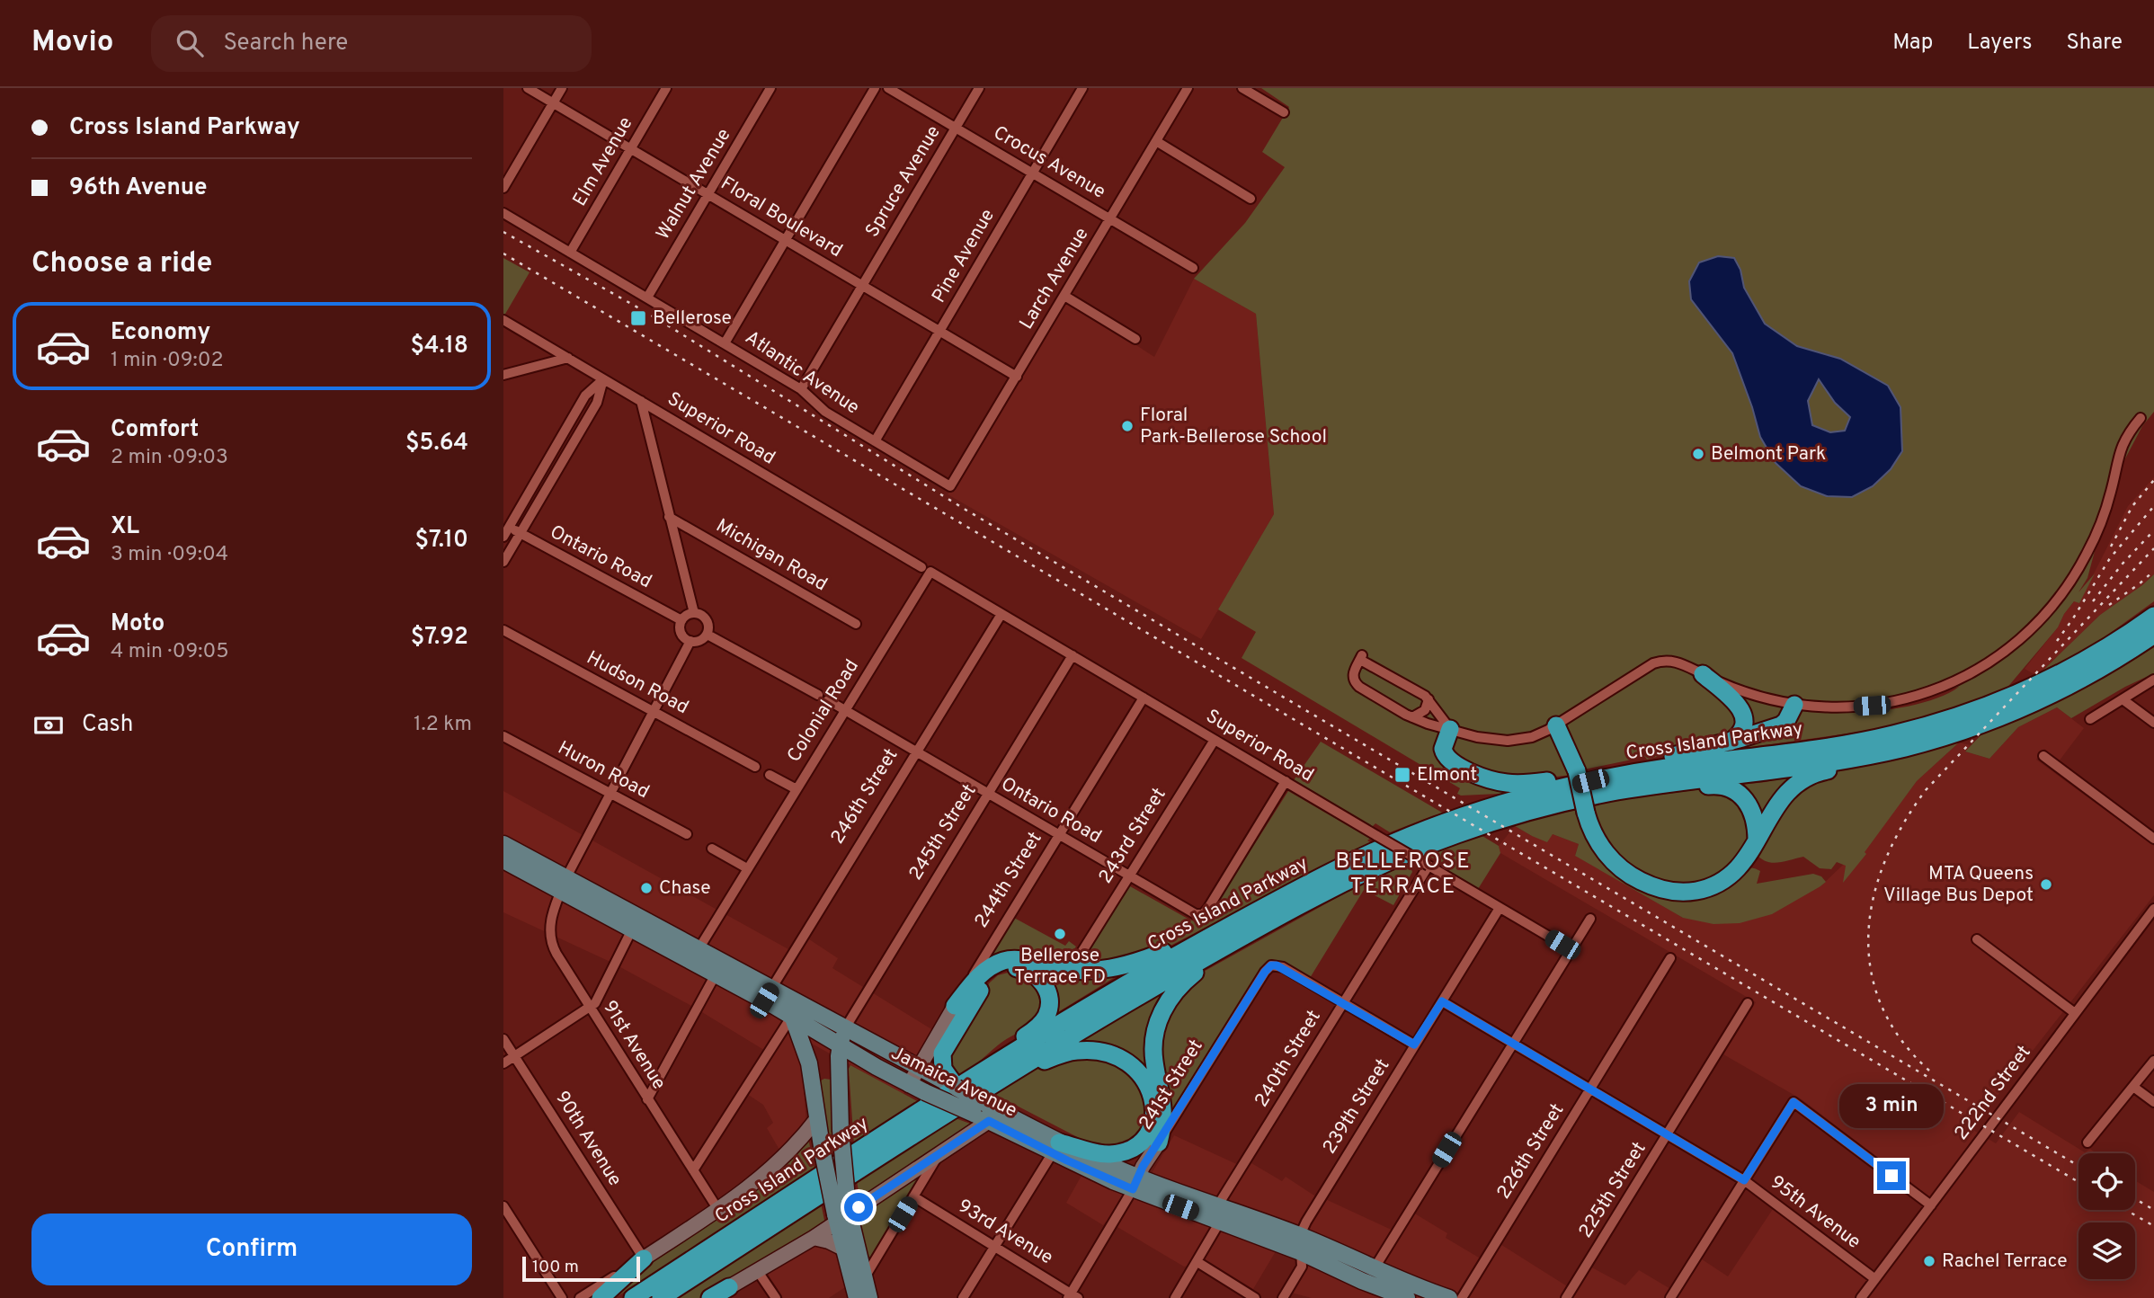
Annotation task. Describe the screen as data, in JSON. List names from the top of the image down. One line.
{"streets":{"highway":["Cross Island Parkway"],"main road":["Jamaica Avenue"],"street":["Elm Avenue","Crocus Avenue","Spruce Avenue","Walnut Avenue","Floral Boulevard","Pine Avenue","Larch Avenue","Atlantic Avenue","Superior Road","Michigan Road","Ontario Road","Hudson Road","Colonial Road","Huron Road","246th Street","245th Street","243rd Street","244th Street","91st Avenue","240th Street","241st Street","222nd Street","239th Street","90th Avenue","226th Street","225th Street","95th Avenue","93rd Avenue"]},"crossings":[["Elm Avenue","Floral Boulevard"],["Elm Avenue","Atlantic Avenue"],["Crocus Avenue","Spruce Avenue"],["Crocus Avenue","Pine Avenue"],["Crocus Avenue","Larch Avenue"],["Spruce Avenue","Floral Boulevard"],["Spruce Avenue","Atlantic Avenue"],["Walnut Avenue","Floral Boulevard"],["Walnut Avenue","Atlantic Avenue"],["Floral Boulevard","Pine Avenue"],["Floral Boulevard","Larch Avenue"],["Pine Avenue","Atlantic Avenue"],["Larch Avenue","Atlantic Avenue"],["Superior Road","Ontario Road"],["Superior Road","Colonial Road"],["Superior Road","246th Street"],["Superior Road","245th Street"],["Superior Road","243rd Street"],["Superior Road","244th Street"],["Superior Road","240th Street"],["Superior Road","239th Street"],["Ontario Road","Colonial Road"],["Ontario Road","246th Street"],["Ontario Road","245th Street"],["Ontario Road","243rd Street"],["Ontario Road","244th Street"],["Ontario Road","91st Avenue"],["Hudson Road","91st Avenue"],["Colonial Road","Jamaica Avenue"],["Cross Island Parkway","91st Avenue"],["Cross Island Parkway","90th Avenue"],["Huron Road","91st Avenue"],["246th Street","Jamaica Avenue"],["245th Street","Jamaica Avenue"],["244th Street","Jamaica Avenue"],["91st Avenue","Jamaica Avenue"],["240th Street","Jamaica Avenue"],["240th Street","241st Street"],["Jamaica Avenue","241st Street"],["Jamaica Avenue","239th Street"],["241st Street","93rd Avenue"],["222nd Street","95th Avenue"],["239th Street","95th Avenue"],["226th Street","95th Avenue"],["225th Street","95th Avenue"]],"districts":["BELLEROSE TERRACE"],"places":{"transit":["Bellerose","Elmont"],"other":["Floral Park-Bellerose School","Belmont Park","MTA Queens Village Bus Depot","Chase","Bellerose Terrace FD","Rachel Terrace"]},"scale_bar":"100 m","page":{"header":"Movio","search":"Search here","nav":["Map","Layers","Share"],"banner":["Cross Island Parkway","96th Avenue"],"heading":"Choose a ride","list":[{"name":"Economy","note":"1 min · 09:02","value":"$4.18"},{"name":"Comfort","note":"2 min · 09:03","value":"$5.64"},{"name":"XL","note":"3 min · 09:04","value":"$7.10"},{"name":"Moto","note":"4 min · 09:05","value":"$7.92"}],"pay":["Cash","1.2 km"],"bubble":"3 min","buttons":"Confirm","scale":"100 m"}}
